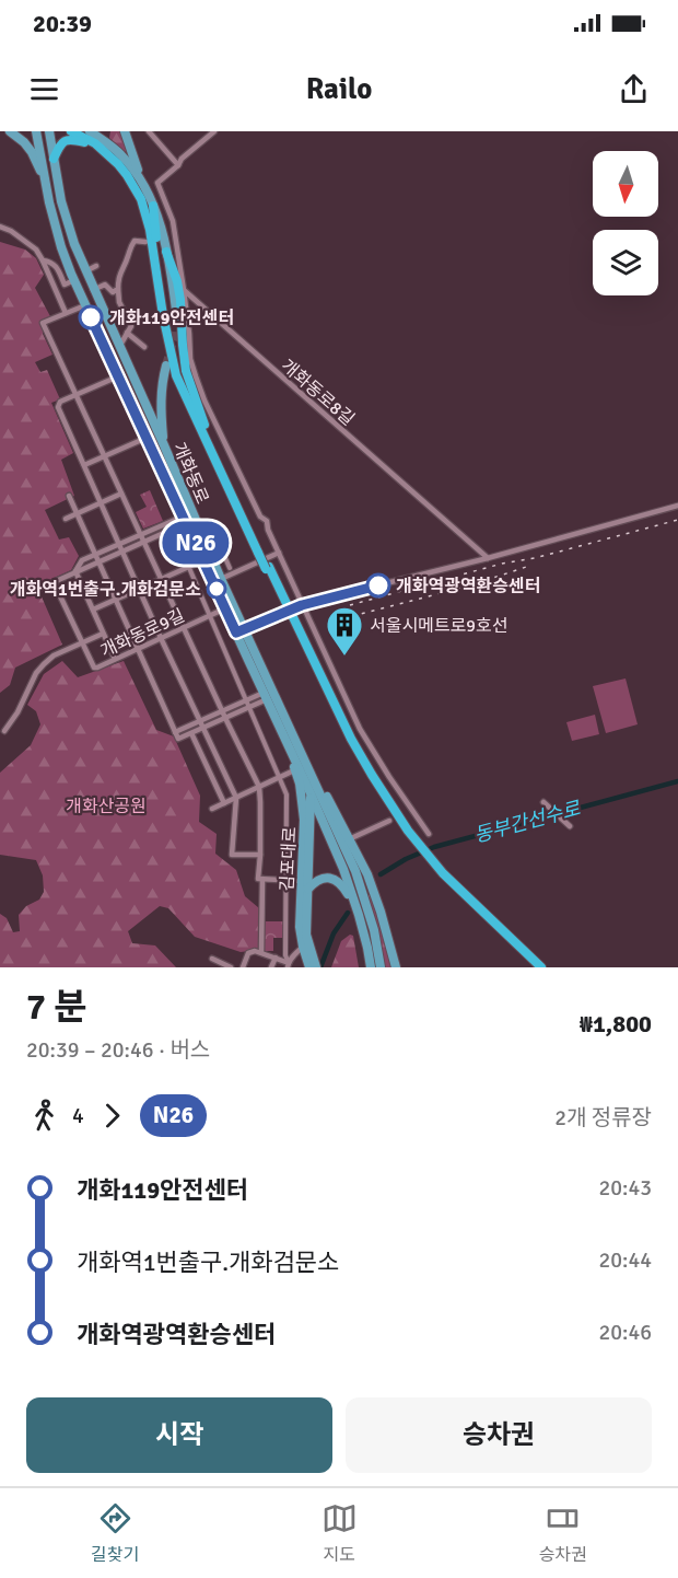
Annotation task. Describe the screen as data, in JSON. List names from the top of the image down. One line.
{"streets":{"main road":["개화동로","김포대로"],"street":["개화동로8길","개화동로9길"]},"crossings":[["개화동로","개화동로9길"],["개화동로","김포대로"]],"water":["동부간선수로"],"parks":["개화산공원"],"places":{"other":["개화119안전센터","개화역광역환승센터","개화역1번출구.개화검문소"],"building":["서울시메트로9호선"]},"lines":["bus line N26"],"north":"bottom","page":{"status":"20:39","header":"Railo","on_map":"N26","heading":["7 분","20:39 – 20:46 · 버스","₩1,800"],"legs":["4","N26","2개 정류장"],"list":[{"name":"개화119안전센터","value":"20:43"},{"name":"개화역1번출구.개화검문소","value":"20:44"},{"name":"개화역광역환승센터","value":"20:46"}],"buttons":["시작","승차권"],"tabs":["길찾기","지도","승차권"]}}
